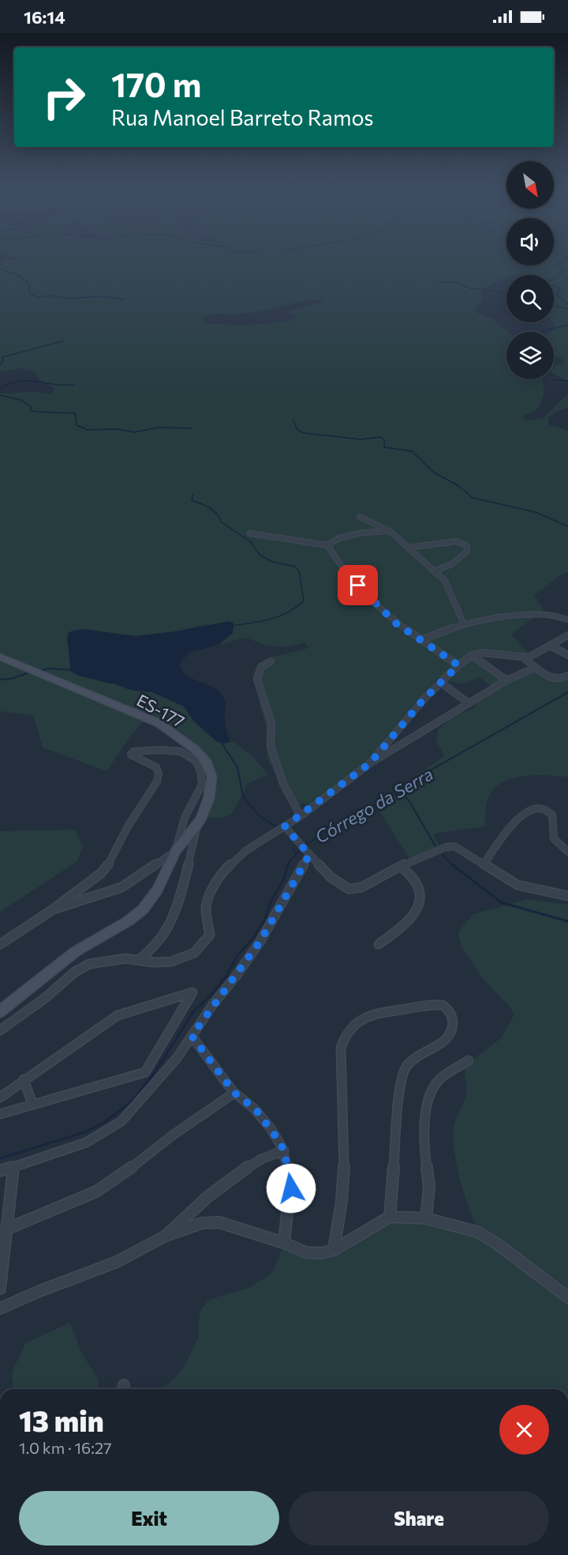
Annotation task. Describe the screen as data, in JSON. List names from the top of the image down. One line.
{"streets":{"main road":["ES-177"]},"water":["Córrego da Serra"],"north":"bottom right","page":{"status":"16:14","turn":["170 m","Rua Manoel Barreto Ramos"],"heading":["13 min","1.0 km · 16:27"],"buttons":["Exit","Share"]}}
